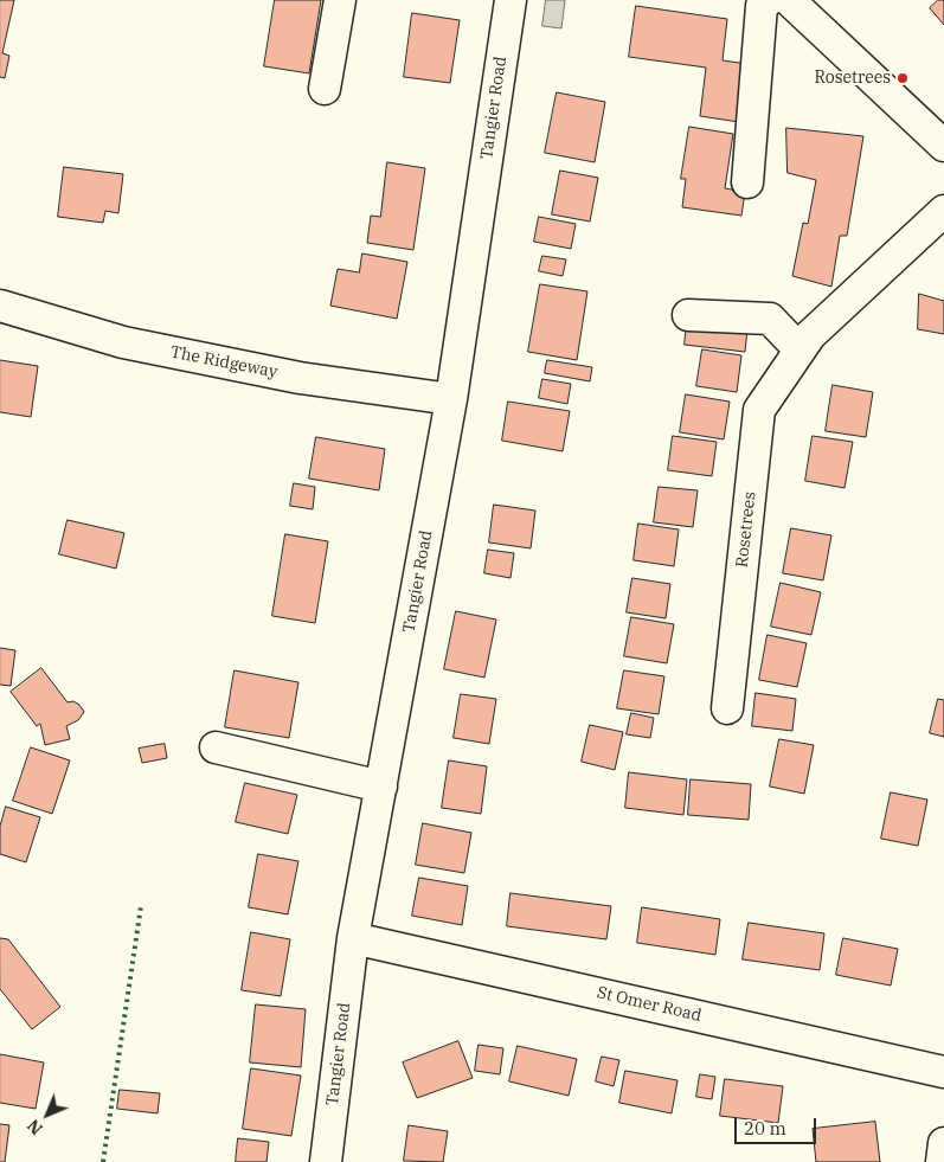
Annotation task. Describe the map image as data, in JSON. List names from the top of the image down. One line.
{"streets":{"street":["Tangier Road","The Ridgeway","Rosetrees","St Omer Road"]},"crossings":[["Tangier Road","The Ridgeway"],["Tangier Road","St Omer Road"]],"places":["Rosetrees"],"scale_bar":"20 m","north":"bottom left"}
